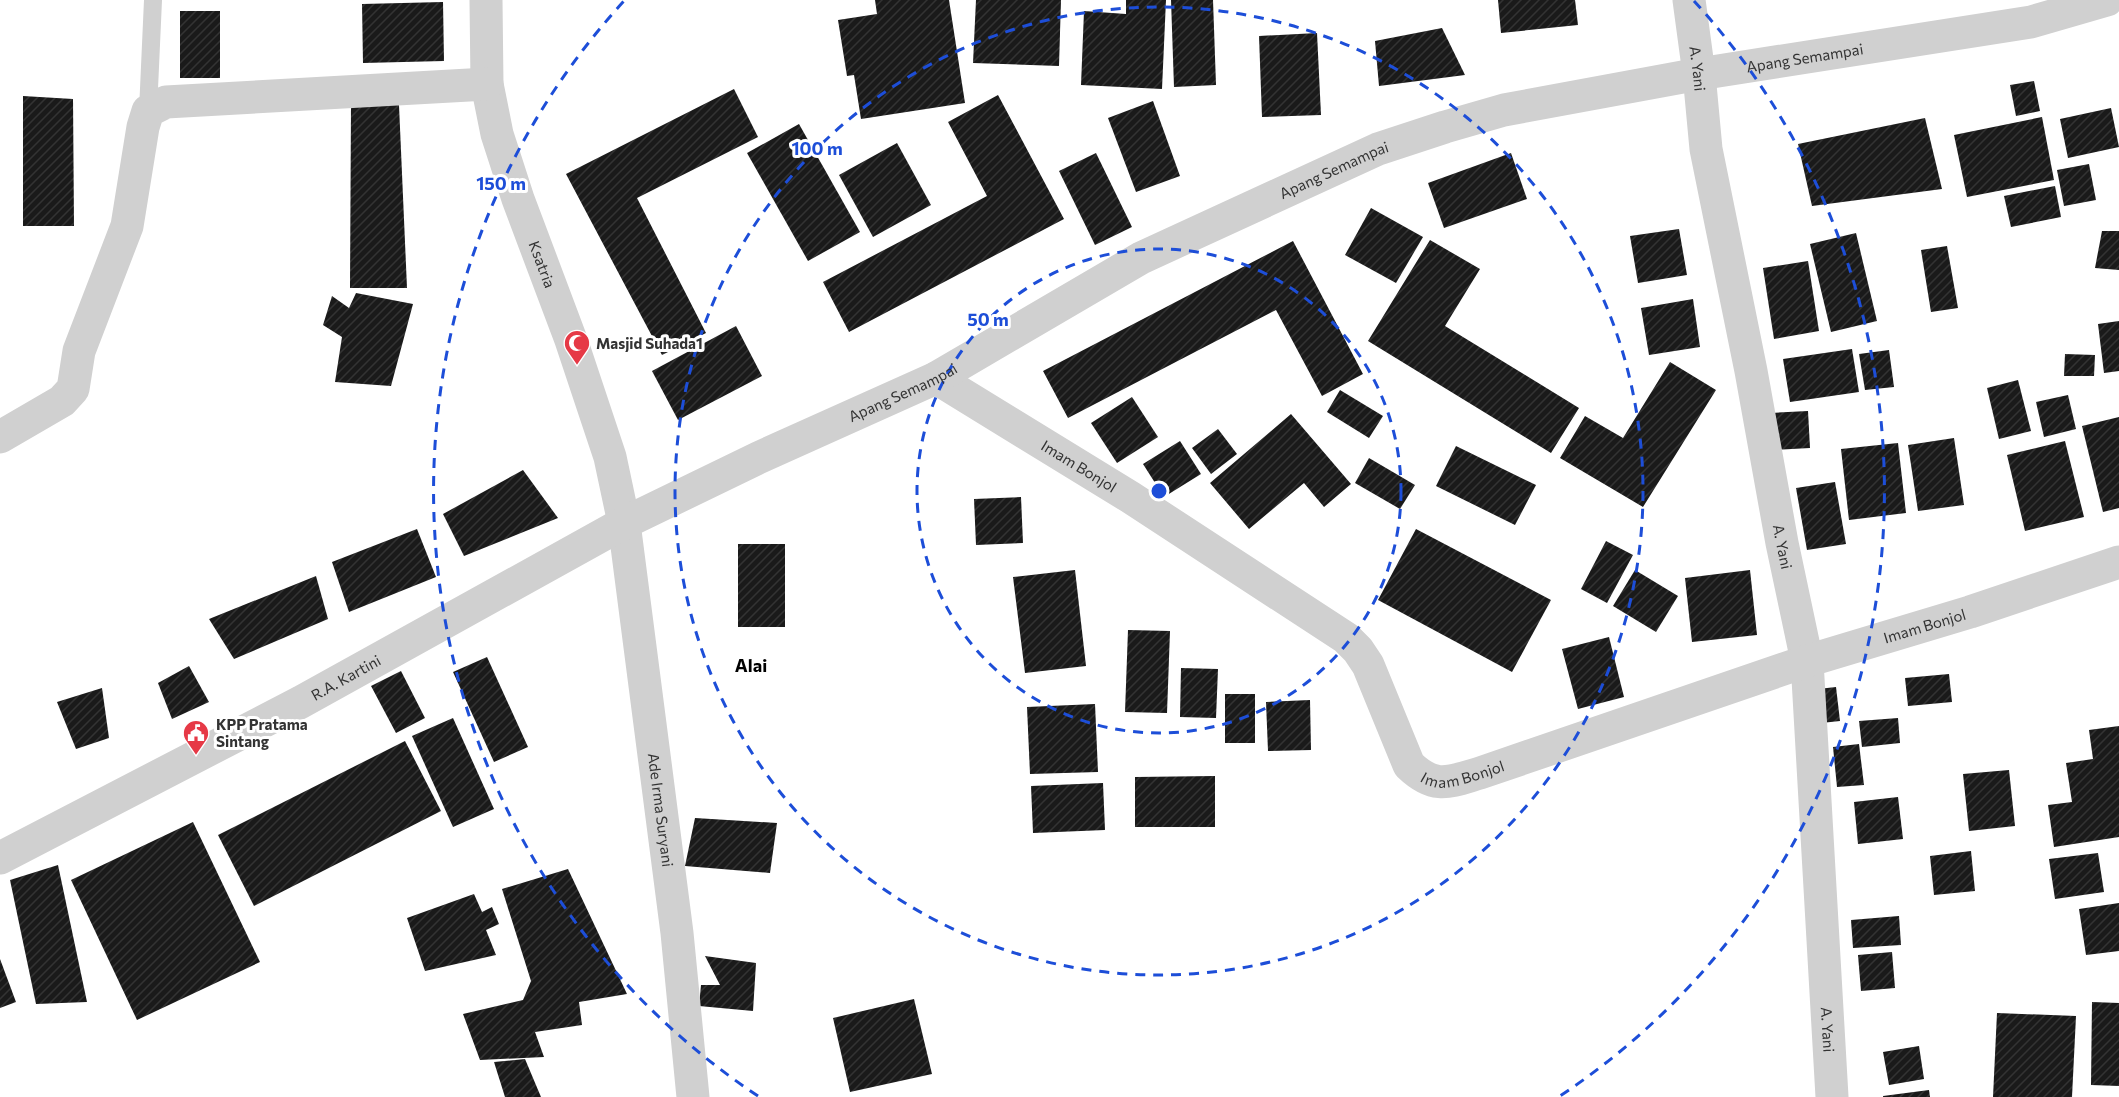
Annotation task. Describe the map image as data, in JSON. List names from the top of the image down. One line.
{"streets":{"street":["Apang Semampai","A. Yani","Ksatria","Imam Bonjol","R.A. Kartini","Ade Irma Suryani"]},"crossings":[["Apang Semampai","A. Yani"],["Apang Semampai","Ksatria"],["Apang Semampai","Imam Bonjol"],["Apang Semampai","R.A. Kartini"],["Apang Semampai","Ade Irma Suryani"],["A. Yani","Imam Bonjol"],["Ksatria","R.A. Kartini"],["Ksatria","Ade Irma Suryani"],["R.A. Kartini","Ade Irma Suryani"]],"districts":["Alai"],"places":{"mosque":["Masjid Suhada1"],"public building":["KPP Pratama Sintang"]},"rings":["100 m","150 m","50 m"]}
